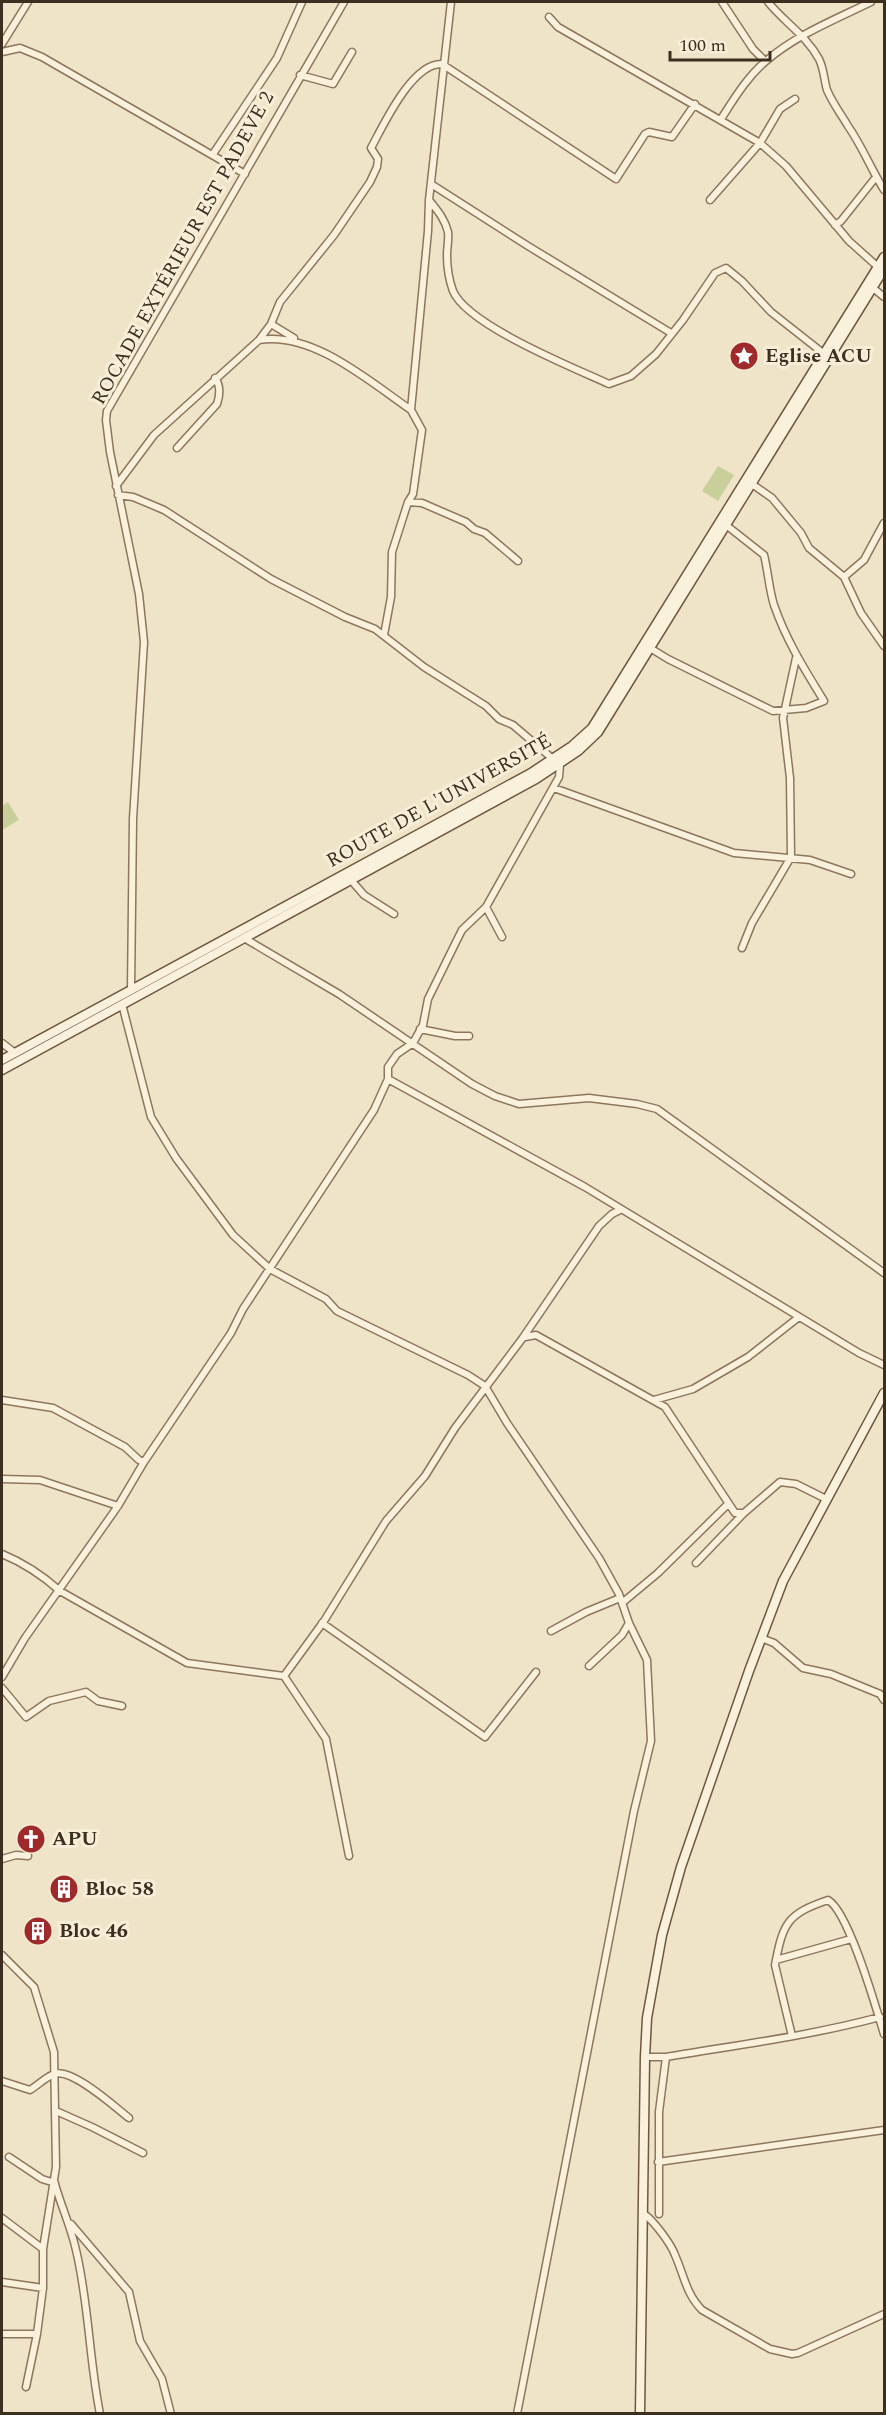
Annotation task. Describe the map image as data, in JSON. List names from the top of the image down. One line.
{"streets":{"main road":["ROUTE DE L'UNIVERSITÉ"],"street":["ROCADE EXTÉRIEUR EST PADEVE 2"]},"crossings":[["ROCADE EXTÉRIEUR EST PADEVE 2","ROUTE DE L'UNIVERSITÉ"]],"places":{"place":["Eglise ACU"],"church":["APU"],"building":["Bloc 58","Bloc 46"]},"scale_bar":"100 m"}
